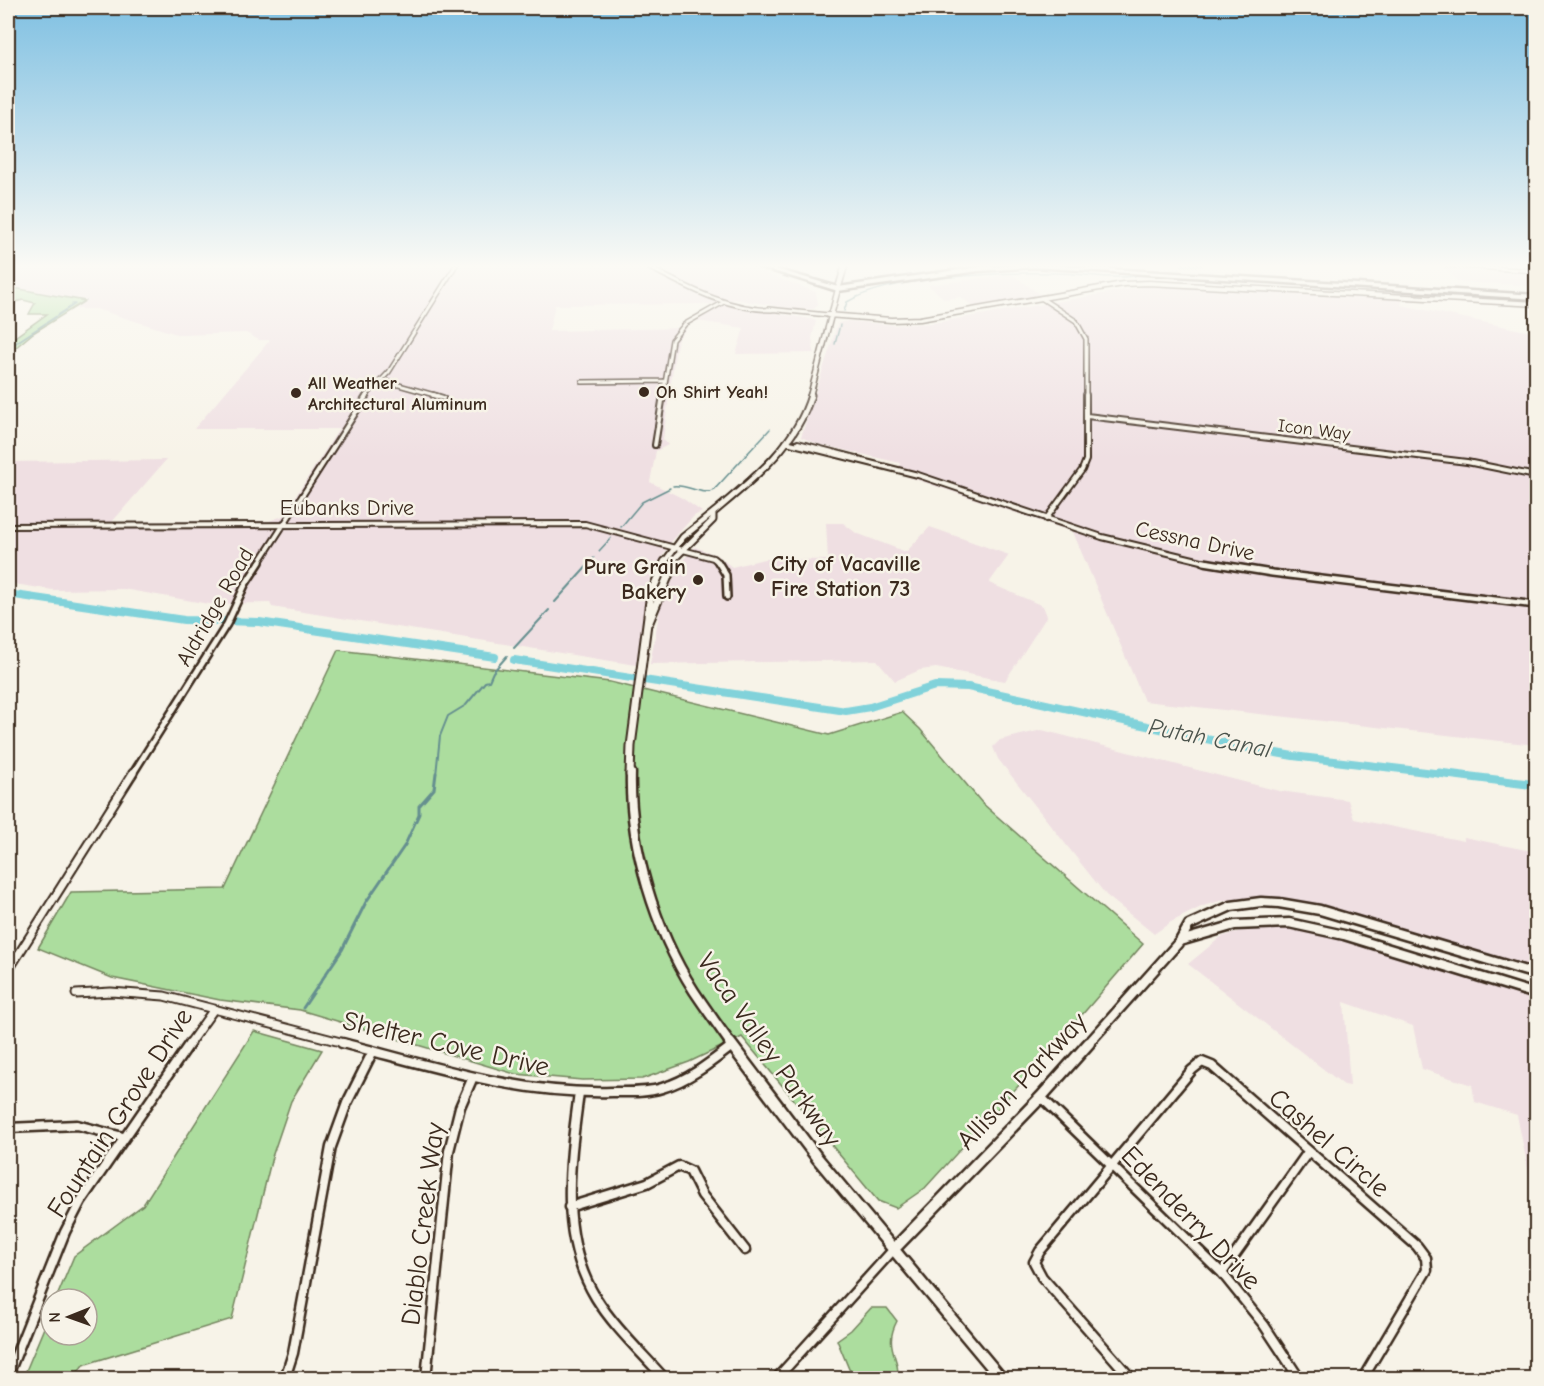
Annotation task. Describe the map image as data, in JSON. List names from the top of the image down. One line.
{"streets":{"street":["Icon Way","Eubanks Drive","Cessna Drive","Aldridge Road","Shelter Cove Drive","Vaca Valley Parkway","Allison Parkway","Fountain Grove Drive","Cashel Circle","Edenderry Drive","Diablo Creek Way"]},"crossings":[["Eubanks Drive","Aldridge Road"],["Eubanks Drive","Vaca Valley Parkway"],["Cessna Drive","Vaca Valley Parkway"],["Shelter Cove Drive","Vaca Valley Parkway"],["Shelter Cove Drive","Fountain Grove Drive"],["Shelter Cove Drive","Diablo Creek Way"],["Vaca Valley Parkway","Allison Parkway"],["Allison Parkway","Edenderry Drive"],["Cashel Circle","Edenderry Drive"]],"water":["Putah Canal"],"places":["Oh Shirt Yeah!","All Weather Architectural Aluminum","City of Vacaville Fire Station 73","Pure Grain Bakery"],"north":"left"}
